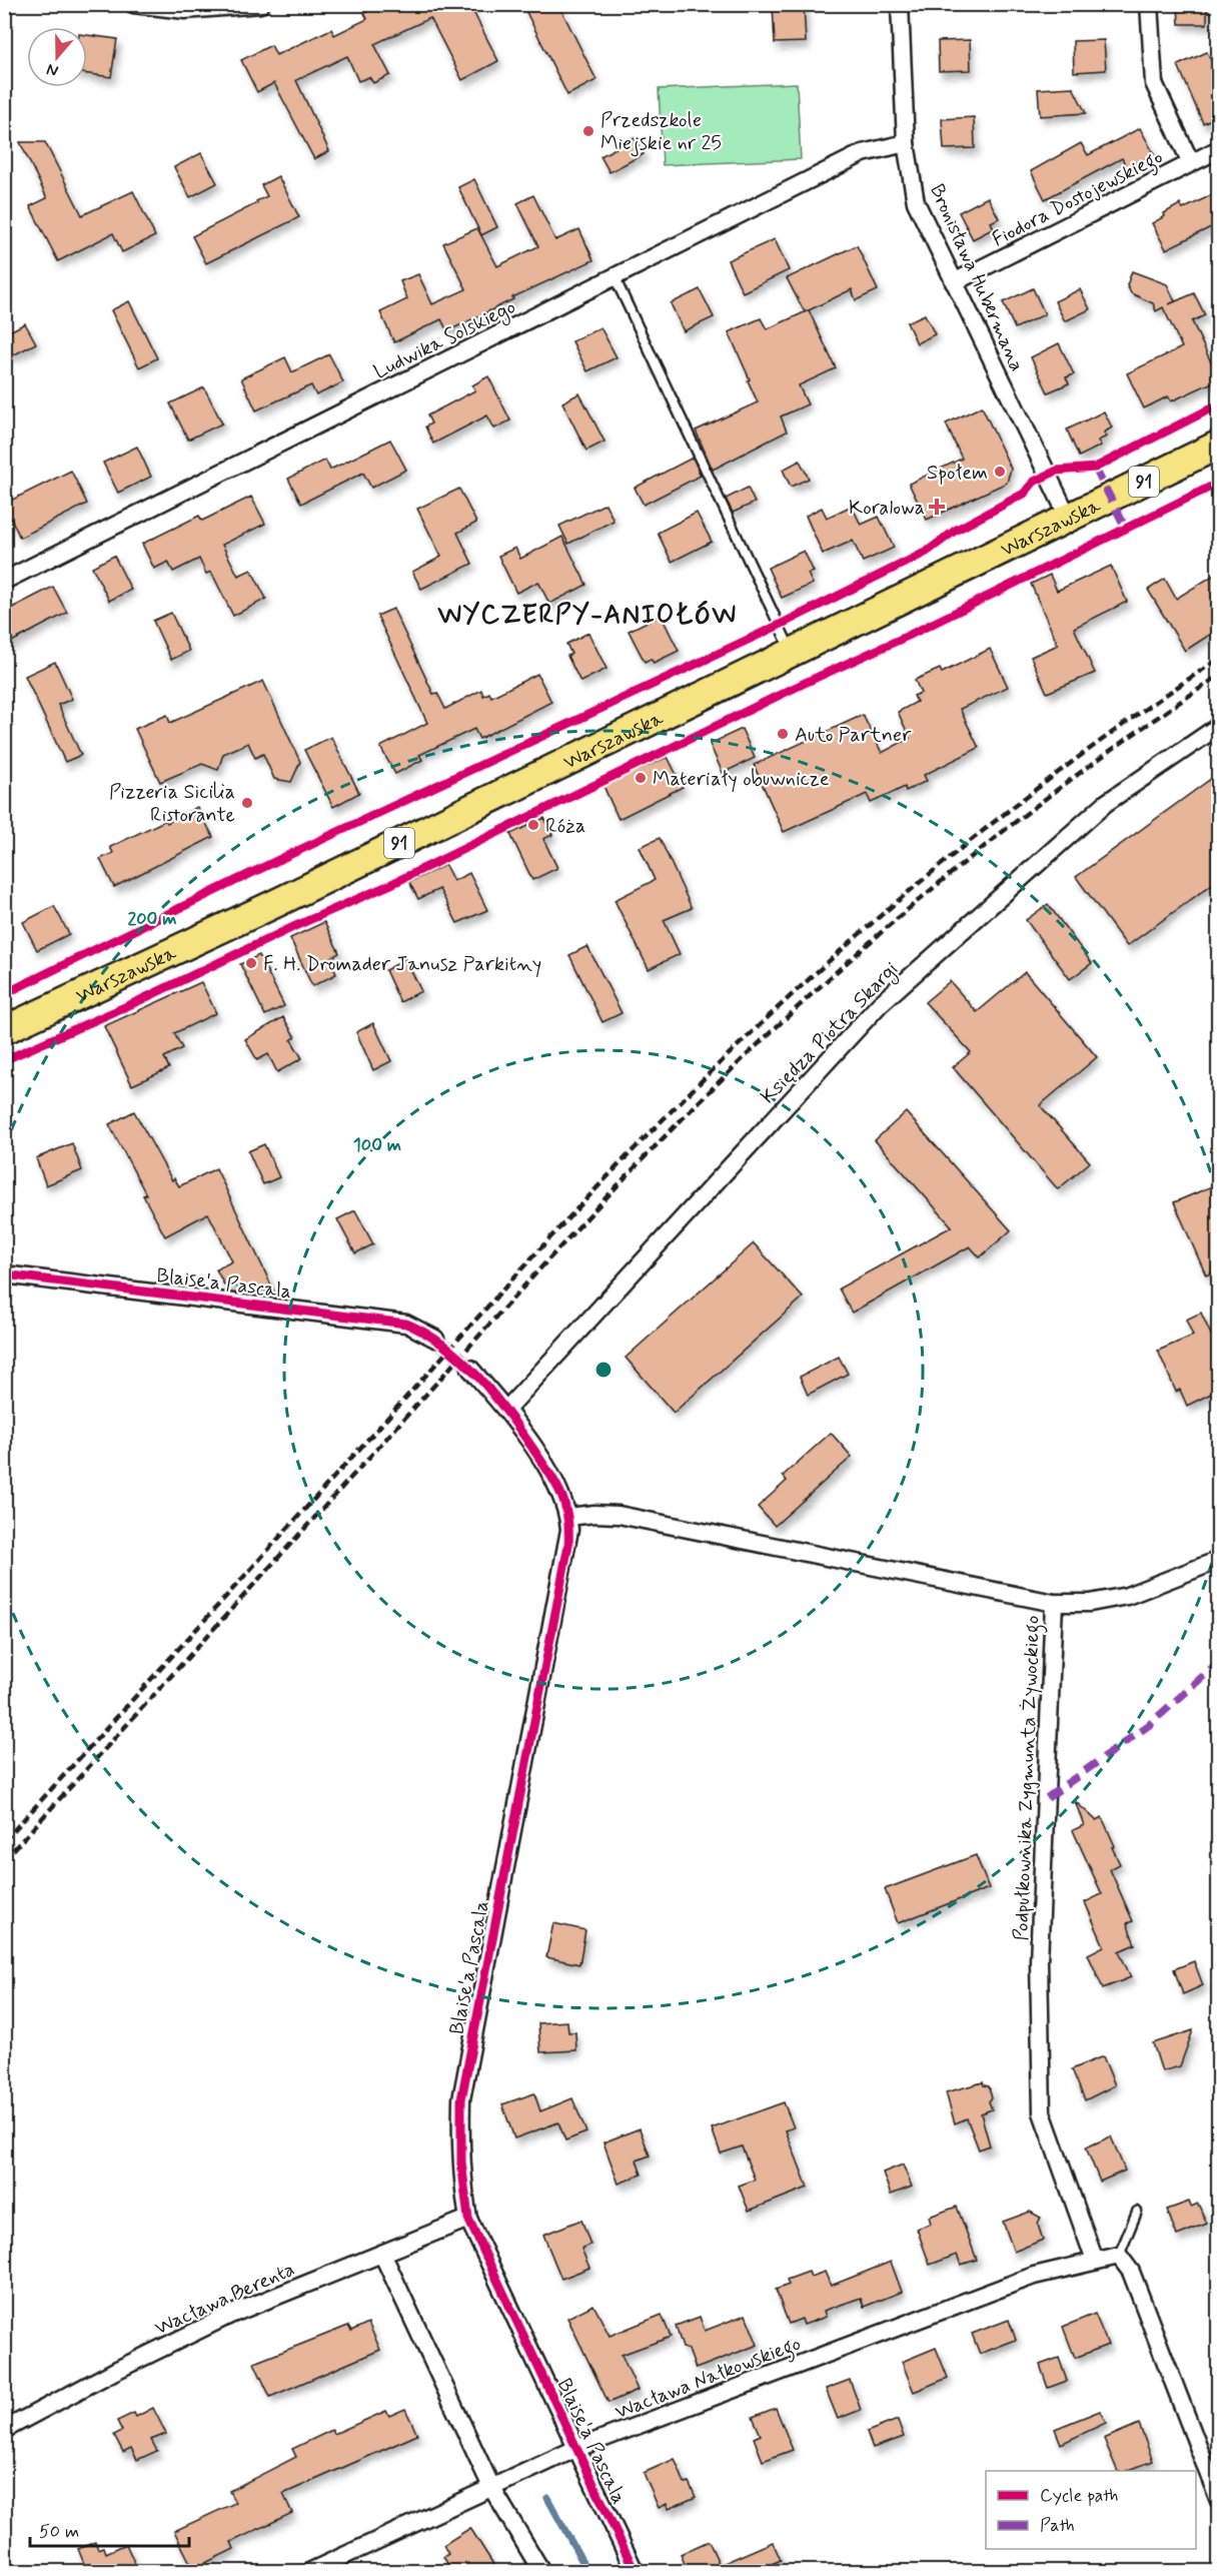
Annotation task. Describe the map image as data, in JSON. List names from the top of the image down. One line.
{"streets":{"main road":["91","Warszawska"],"street":["Fiodora Dostojewskiego","Bronisława Hubermana","Ludwika Solskiego","Księdza Piotra Skargi","Blaise'a Pascala","Podpułkownika Zygmunta Żywockiego","Wacława Berenta","Wacława Nałkowskiego"]},"crossings":[["Fiodora Dostojewskiego","Bronisława Hubermana"],["Bronisława Hubermana","Ludwika Solskiego"],["Bronisława Hubermana","Warszawska"],["Księdza Piotra Skargi","Blaise'a Pascala"],["Blaise'a Pascala","Podpułkownika Zygmunta Żywockiego"],["Blaise'a Pascala","Wacława Berenta"],["Blaise'a Pascala","Wacława Nałkowskiego"],["Podpułkownika Zygmunta Żywockiego","Wacława Nałkowskiego"]],"districts":["WYCZERPY-ANIOŁÓW"],"places":{"other":["Przedszkole Miejskie nr 25","Społem","Auto Partner","Materiały obuwnicze","Pizzeria Sicilia Ristorante","Róża","F. H. Dromader Janusz Parkitny"],"health":["Koralowa"]},"legend":["Cycle path","Path"],"scale_bar":"50 m","north":"bottom","rings":["200 m","100 m"]}
